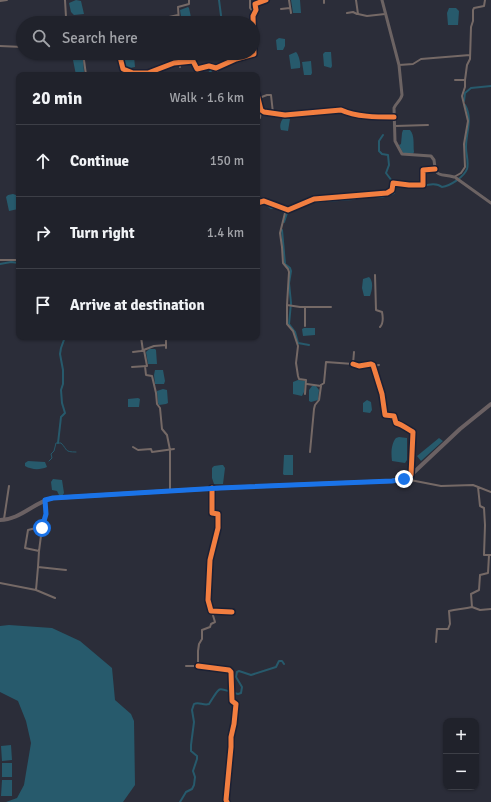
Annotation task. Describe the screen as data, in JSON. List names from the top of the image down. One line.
{"page":{"search":"Search here","heading":["20 min","Walk · 1.6 km"],"list":[["Continue","150 m"],["Turn right","1.4 km"],"Arrive at destination"],"map_buttons":["+","−"]}}
